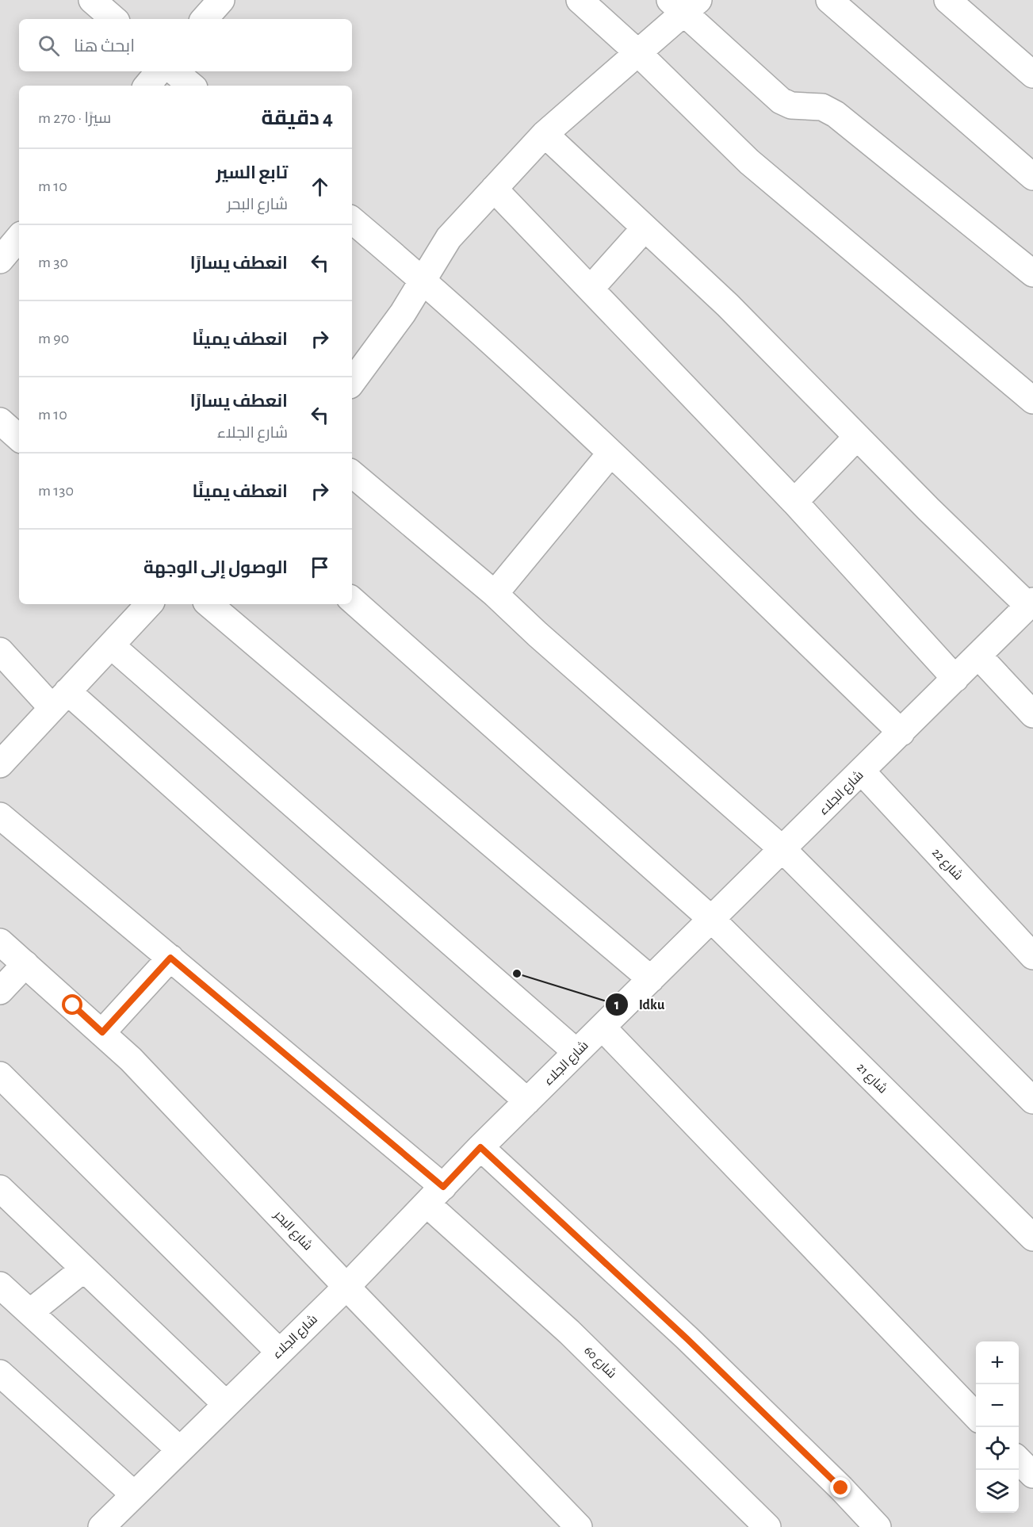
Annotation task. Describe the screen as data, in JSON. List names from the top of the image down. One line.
{"streets":{"street":["شارع الجلاء","شارع 22","شارع 21","شارع البحر","شارع 60"]},"crossings":[["شارع الجلاء","شارع 22"],["شارع الجلاء","شارع 21"],["شارع الجلاء","شارع البحر"],["شارع الجلاء","شارع 60"]],"places":["Idku"],"page":{"search":"ابحث هنا","heading":["4 دقيقة","سيرًا · 270 m"],"list":[["تابع السير","شارع البحر","10 m"],["انعطف يسارًا","30 m"],["انعطف يمينًا","90 m"],["انعطف يسارًا","شارع الجلاء","10 m"],["انعطف يمينًا","130 m"],"الوصول إلى الوجهة"],"map_buttons":["+","−"]}}
